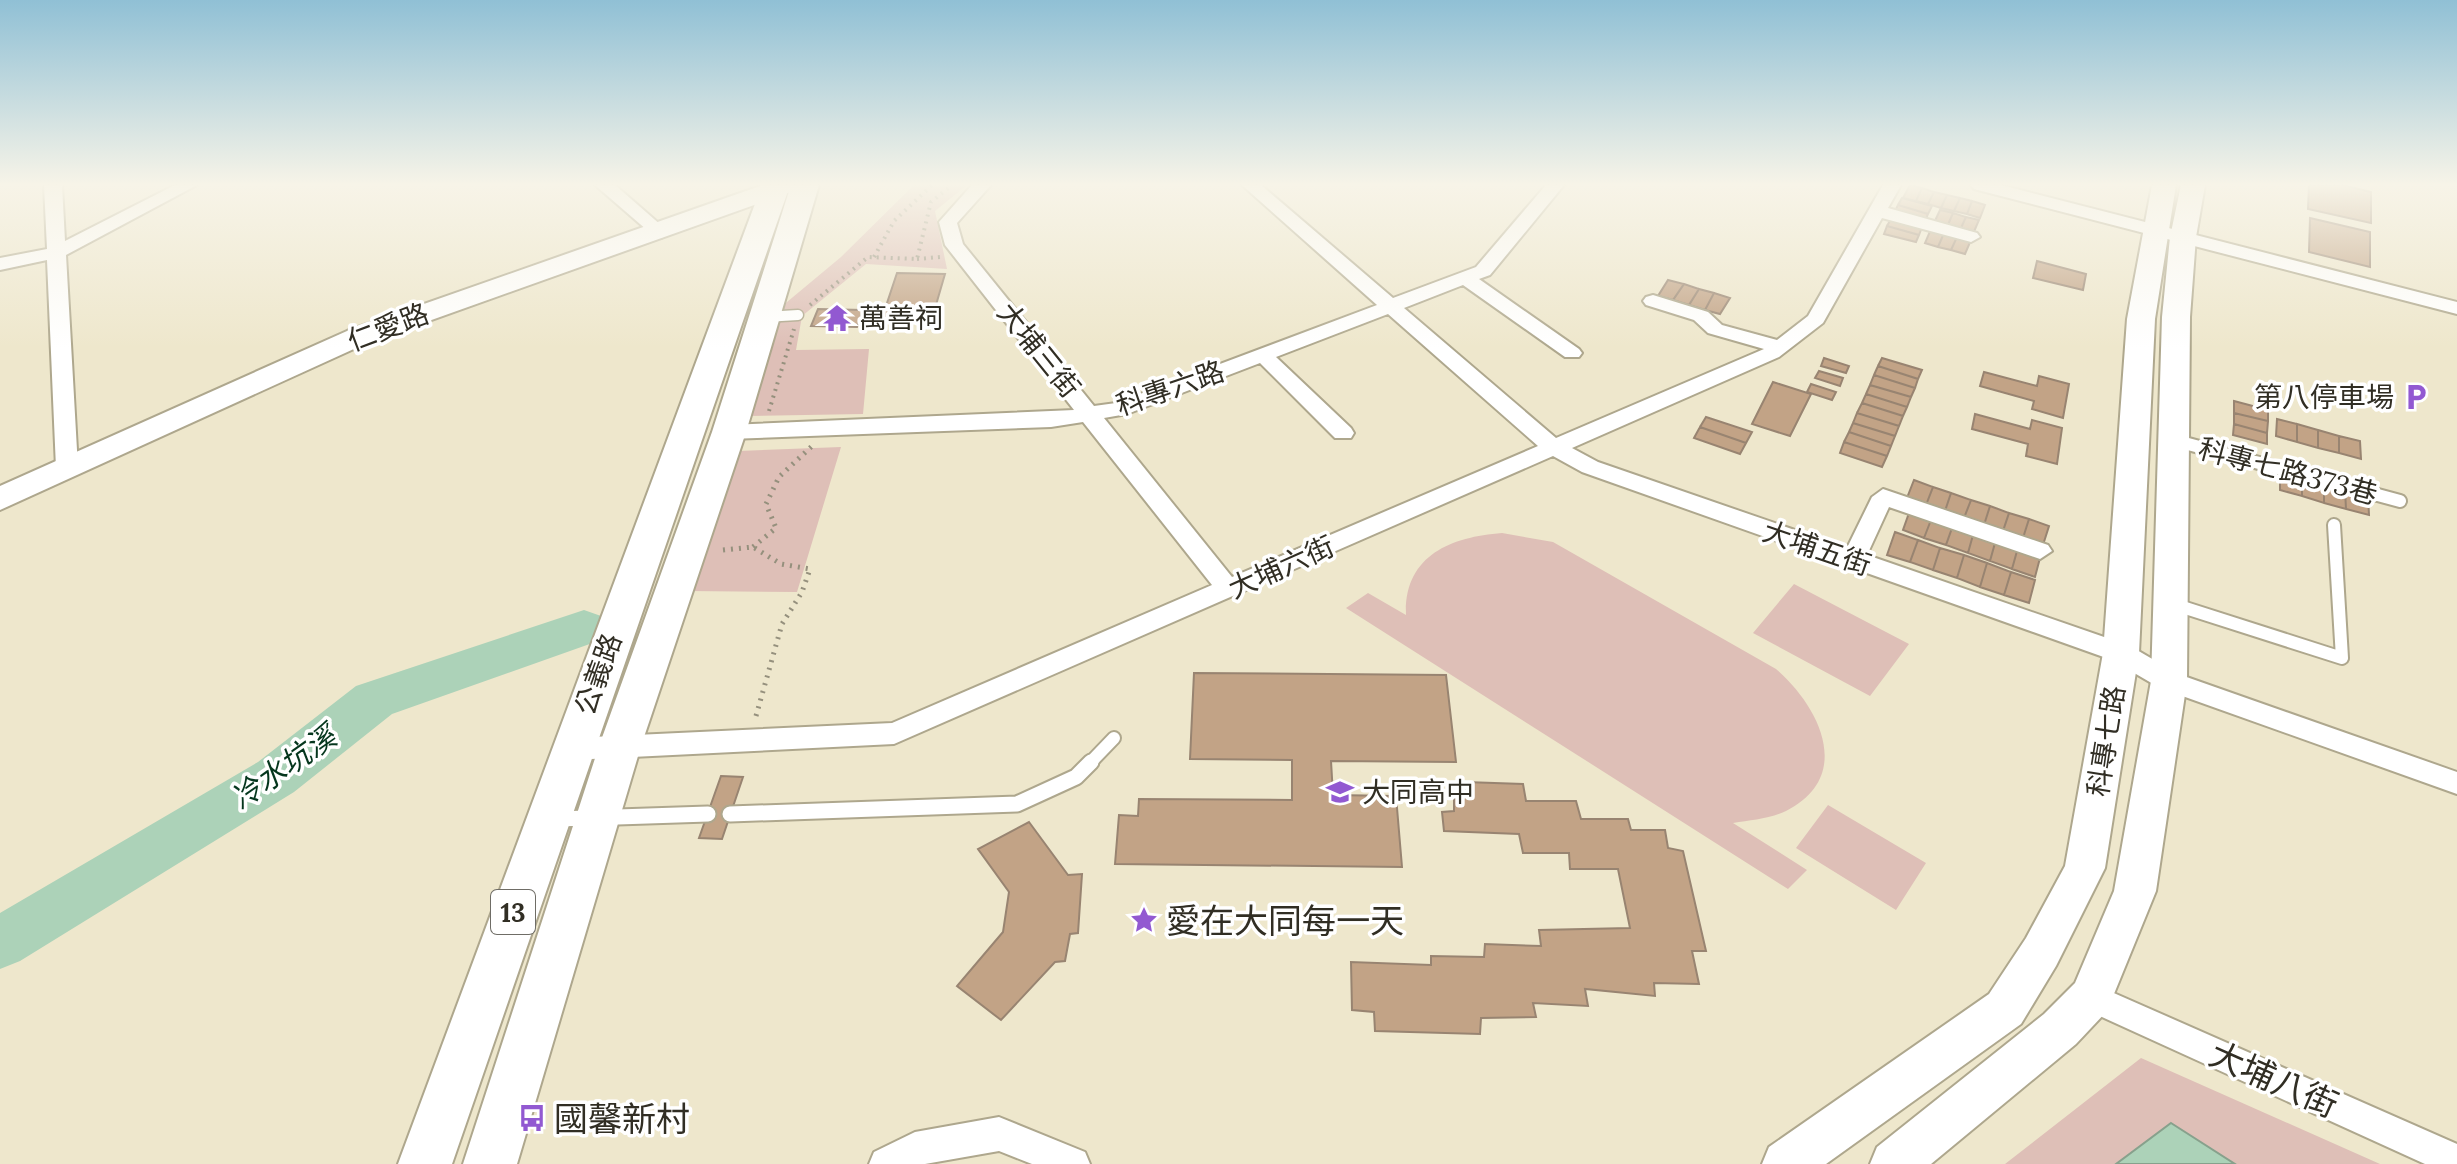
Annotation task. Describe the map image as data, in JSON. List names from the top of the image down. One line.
{"streets":{"main road":["公義路","13"],"street":["仁愛路","大埔三街","科專六路","大埔五街","大埔六街","科專七路","大埔八街"],"lane":["科專七路373巷"]},"crossings":[["大埔三街","科專六路"],["大埔三街","大埔六街"],["科專六路","大埔五街"],["科專六路","公義路"],["科專七路373巷","科專七路"],["大埔五街","大埔六街"],["大埔五街","科專七路"],["大埔六街","公義路"],["科專七路","大埔八街"]],"water":["冷水坑溪"],"places":{"temple":["萬善祠"],"parking":["第八停車場"],"school or university":["大同高中"],"place":["愛在大同每一天"],"bus stop":["國馨新村"]}}
